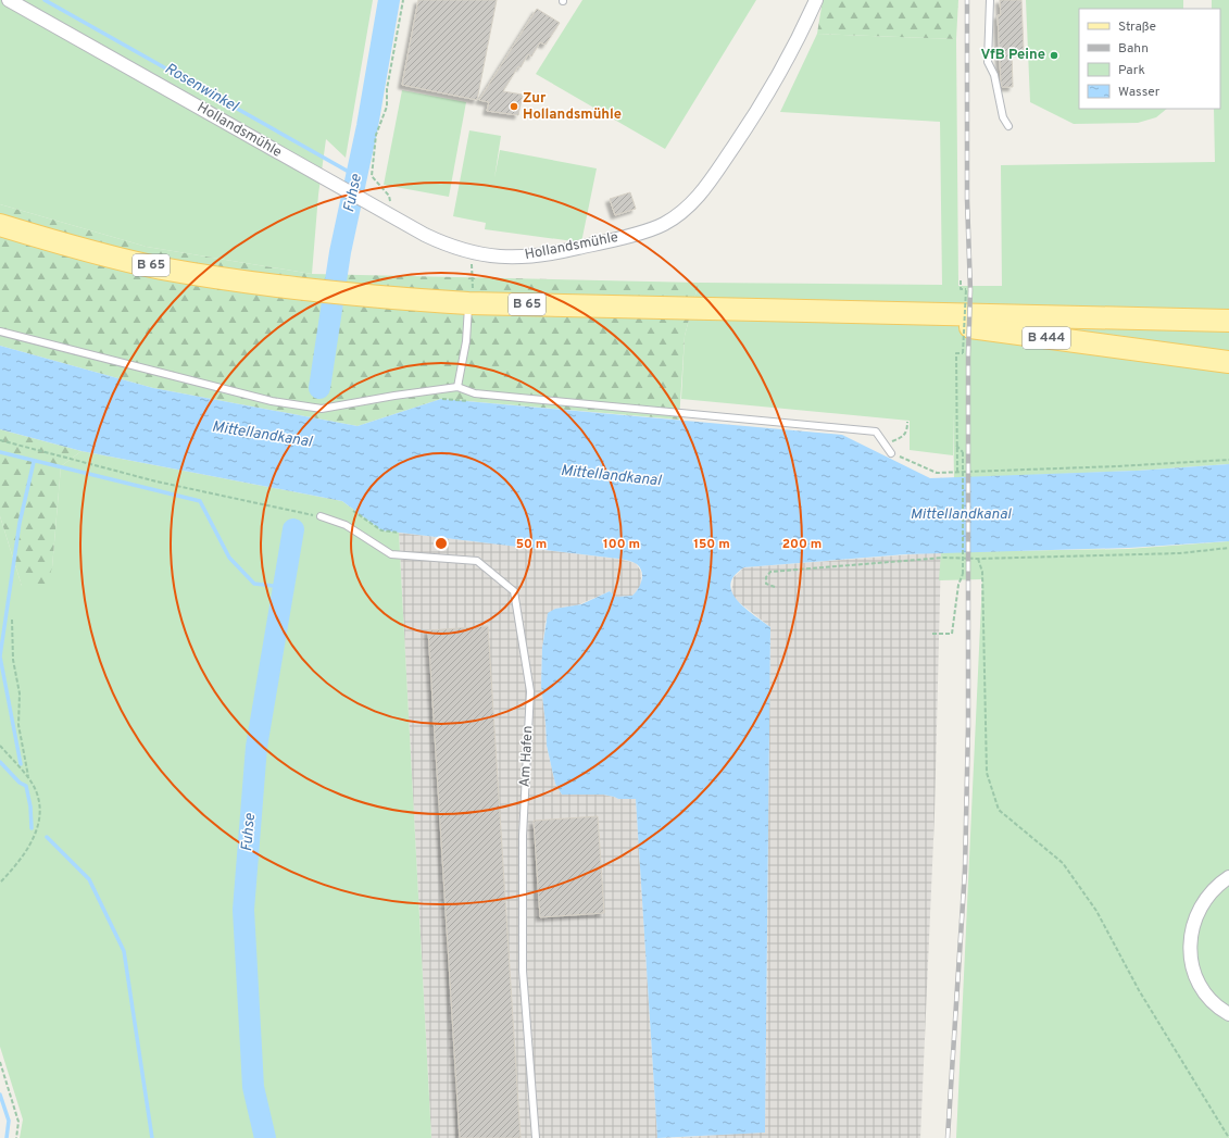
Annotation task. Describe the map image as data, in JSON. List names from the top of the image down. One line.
{"streets":{"main road":["B 65","B 444"],"street":["Hollandsmühle"],"lane":["Am Hafen"]},"crossings":[["B 65","B 444"]],"water":["Rosenwinkel","Fuhse","Mittellandkanal"],"places":["VfB Peine","Zur Hollandsmühle"],"legend":["Straße","Bahn","Park","Wasser"],"rings":["50 m","100 m","150 m","200 m"]}
